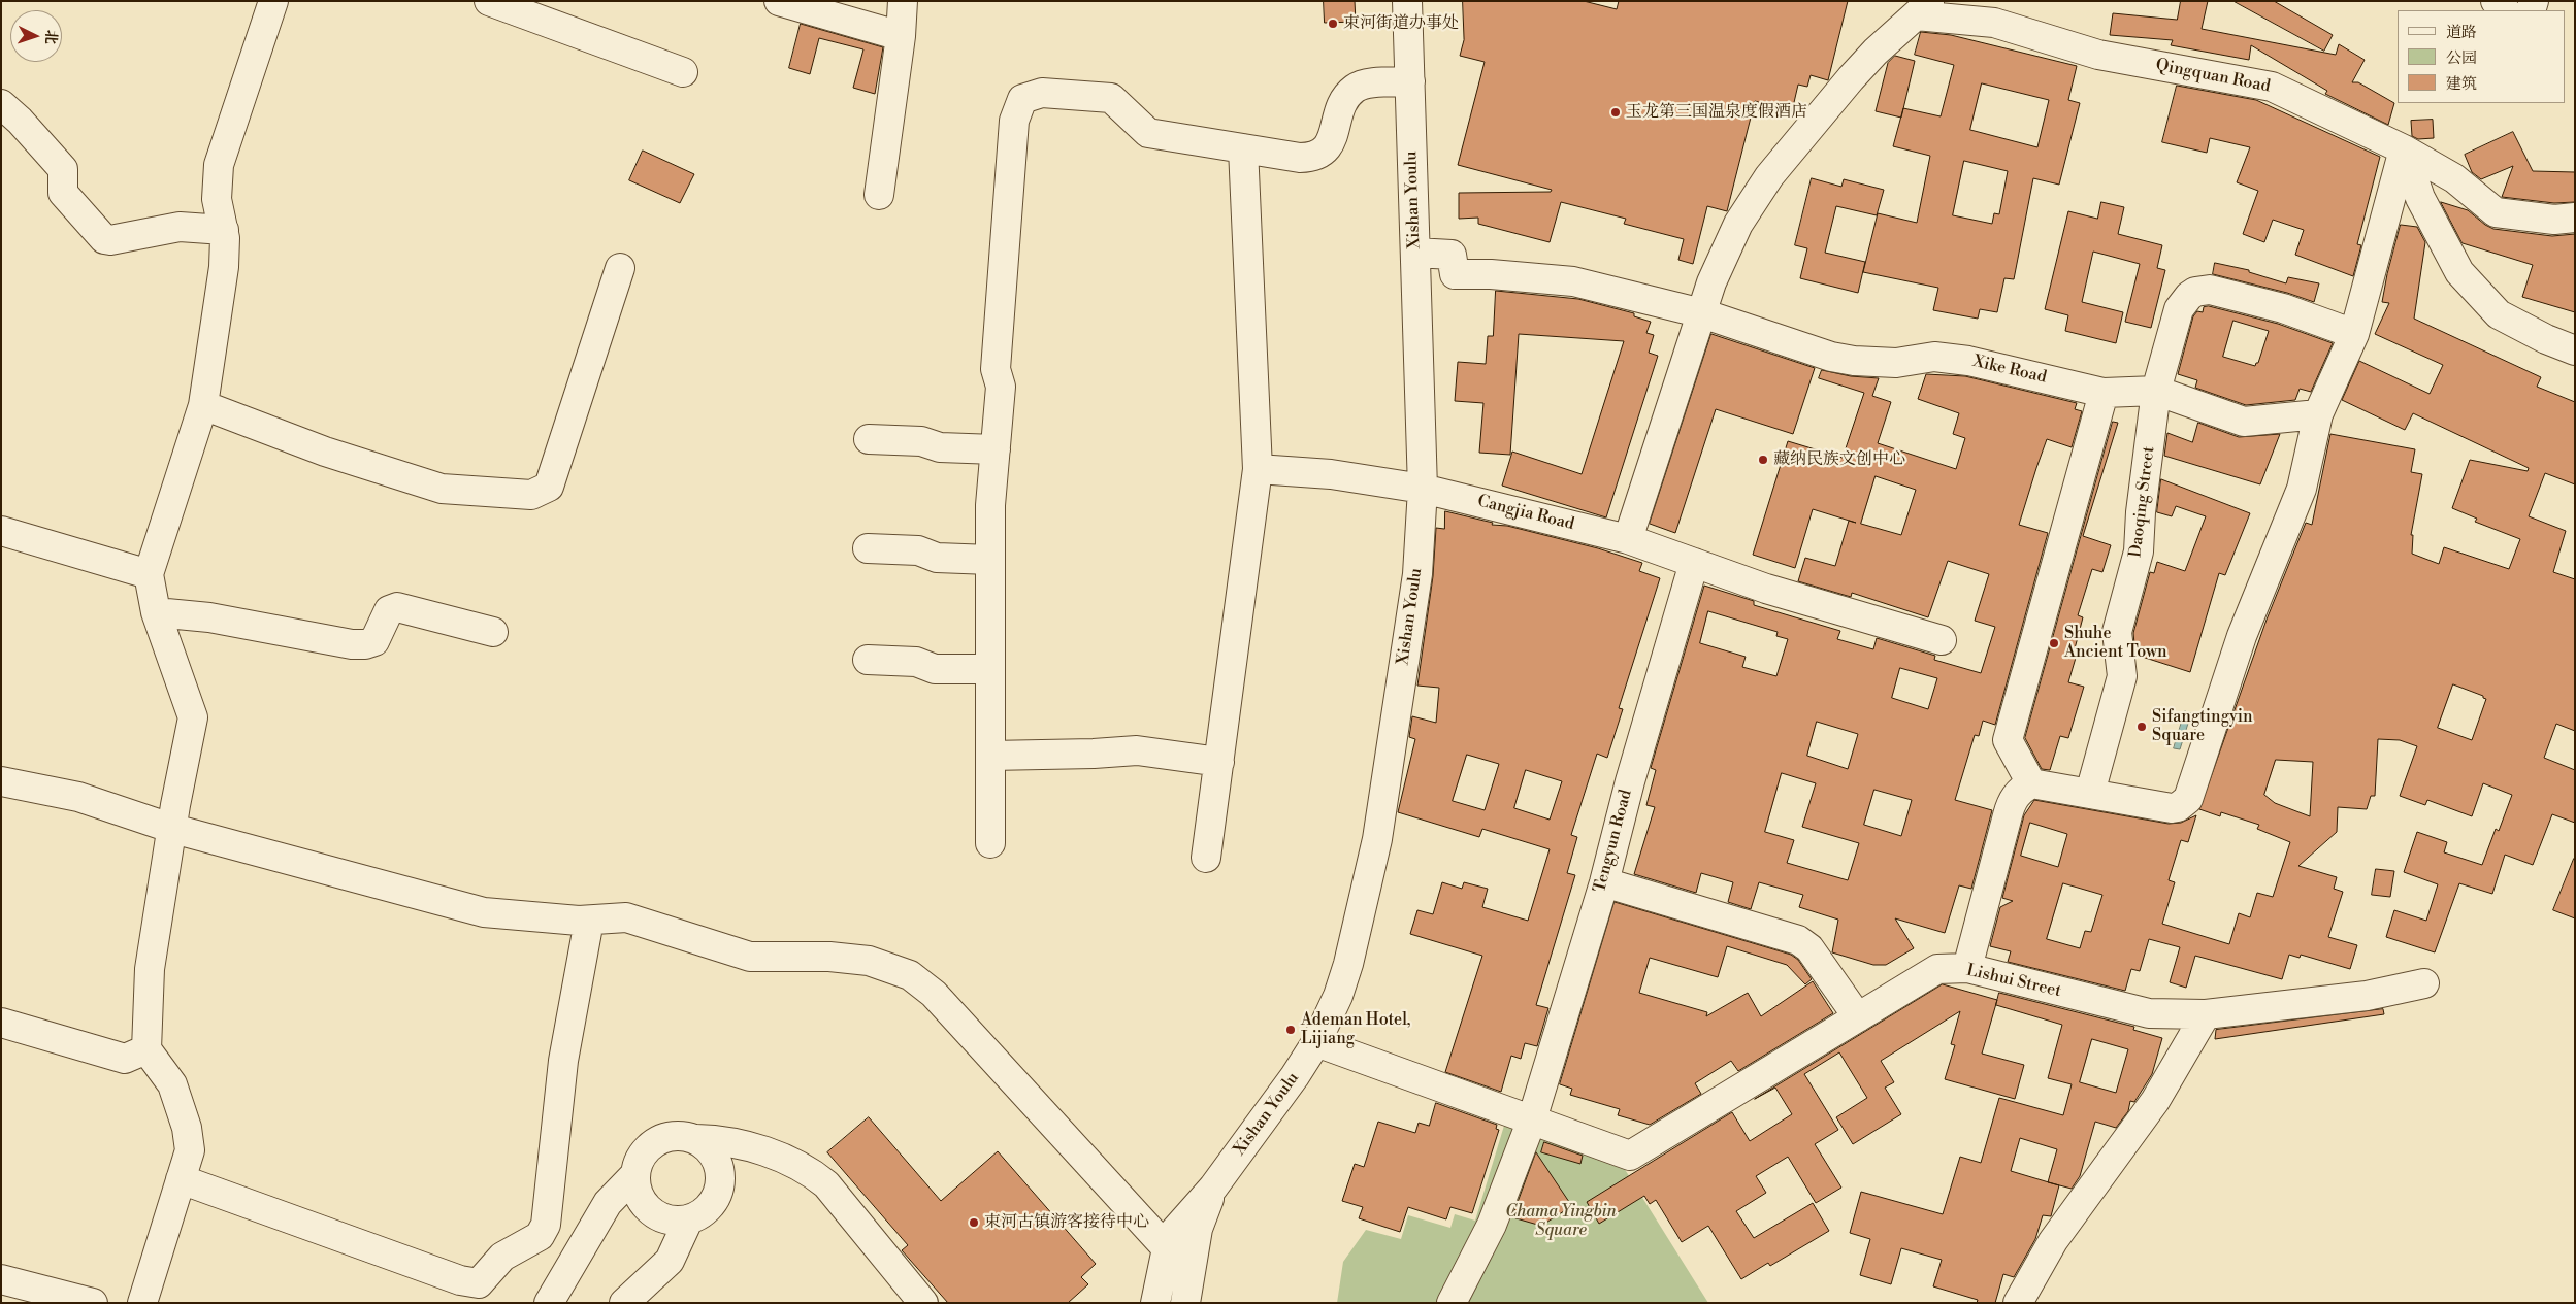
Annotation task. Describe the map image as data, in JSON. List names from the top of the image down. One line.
{"streets":{"street":["Qingquan Road","Xishan Youlu","Xike Road","Daoqing Street","Cangjia Road","Tengyun Road","Lishui Street"]},"crossings":[["Xishan Youlu","Xike Road"],["Xishan Youlu","Cangjia Road"],["Xike Road","Daoqing Street"],["Cangjia Road","Tengyun Road"],["Tengyun Road","Lishui Street"]],"parks":["Chama Yingbin Square"],"places":["束河街道办事处","玉龙第三国温泉度假酒店","藏纳民族文创中心","Shuhe Ancient Town","Sifangtingyin Square","Ademan Hotel, Lijiang","束河古镇游客接待中心"],"legend":["道路","公园","建筑"],"north":"right"}
